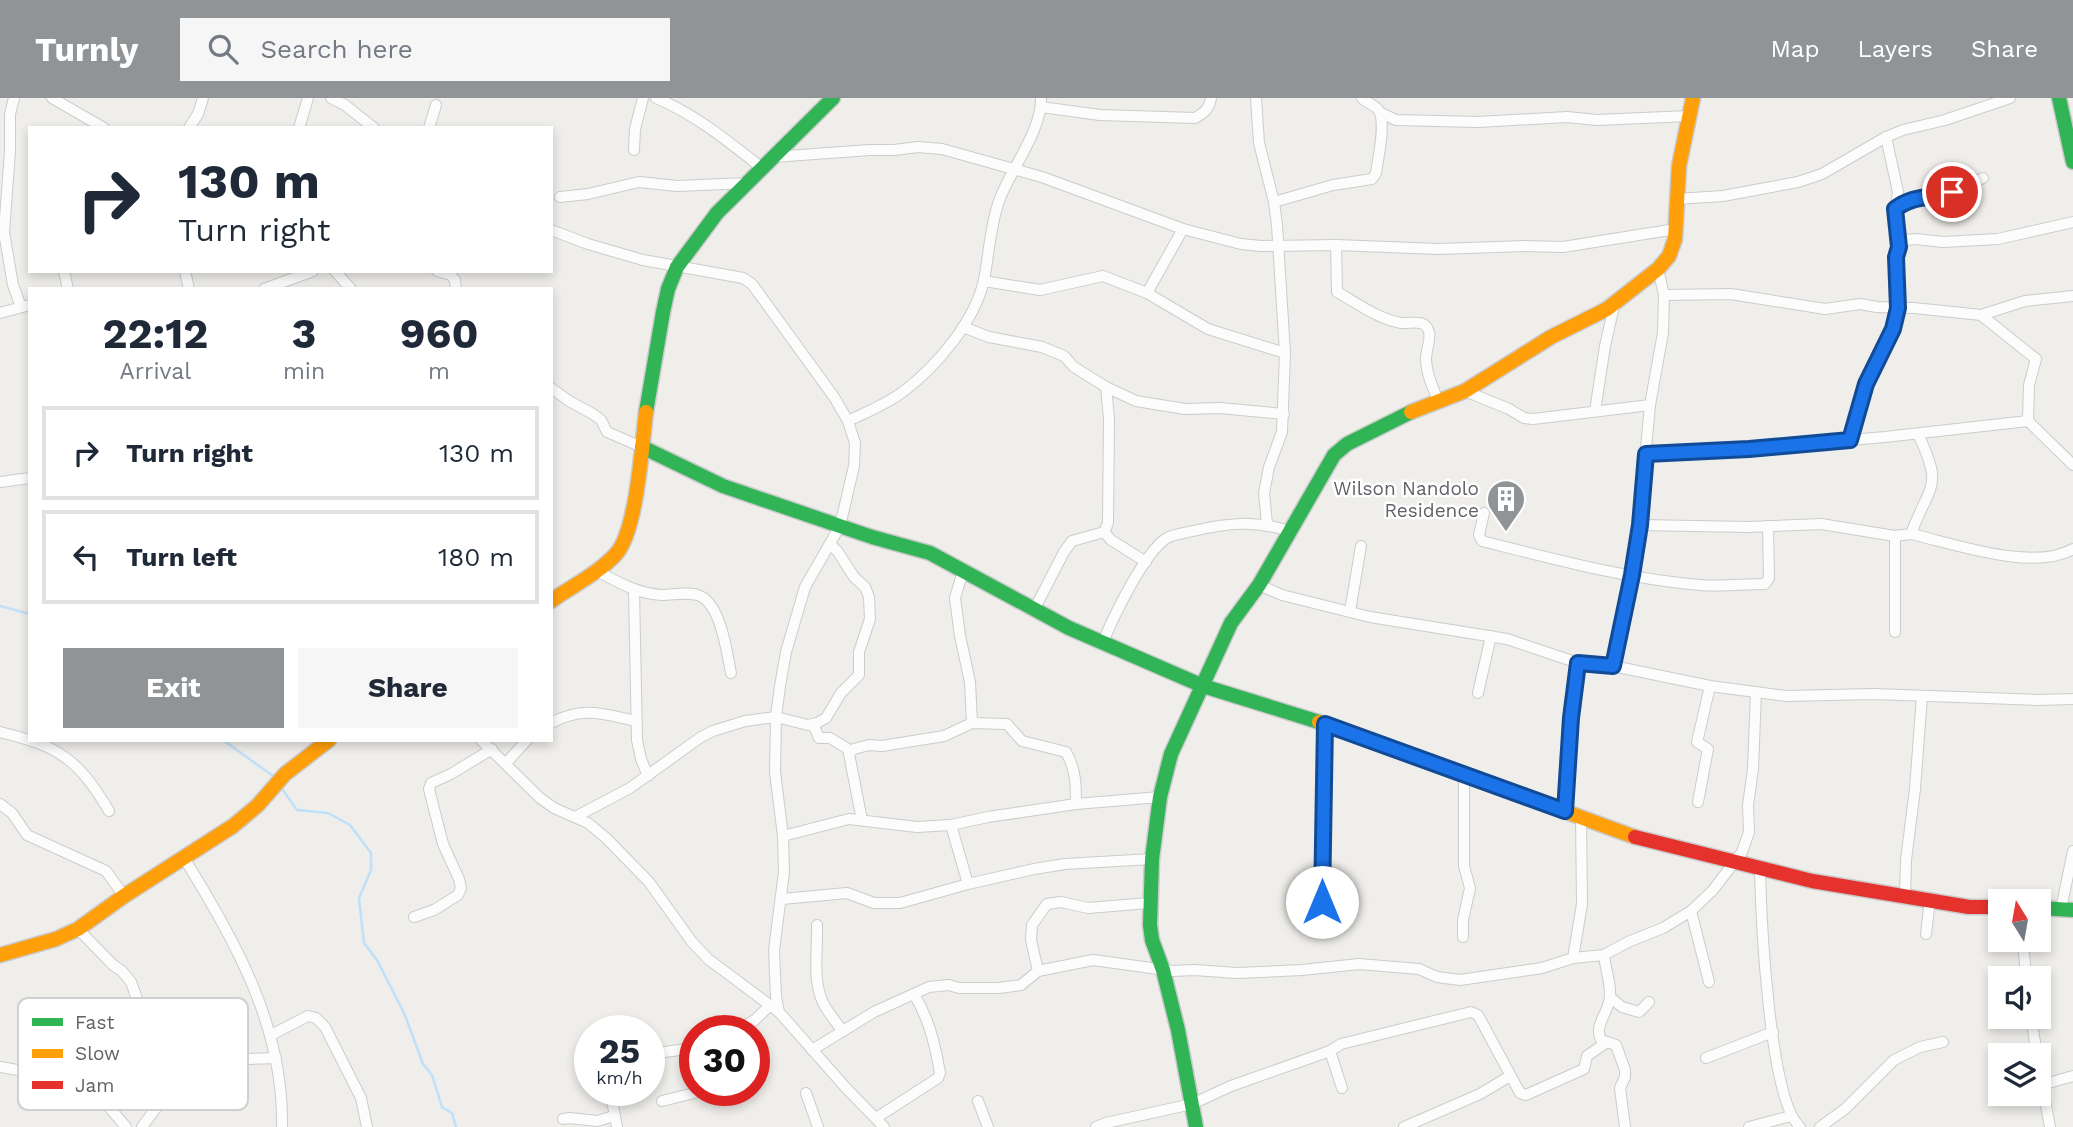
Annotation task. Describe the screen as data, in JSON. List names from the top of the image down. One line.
{"places":{"building":["Wilson Nandolo Residence"]},"legend":["Fast","Slow","Jam"],"north":"top","page":{"header":"Turnly","search":"Search here","nav":["Map","Layers","Share"],"turn":["130 m","Turn right"],"eta":["22:12","Arrival","3","min","960","m"],"list":[{"name":"Turn right","value":"130 m"},{"name":"Turn left","value":"180 m"}],"buttons":["Exit","Share"],"speed":"25 km/h","limit":"30"}}
